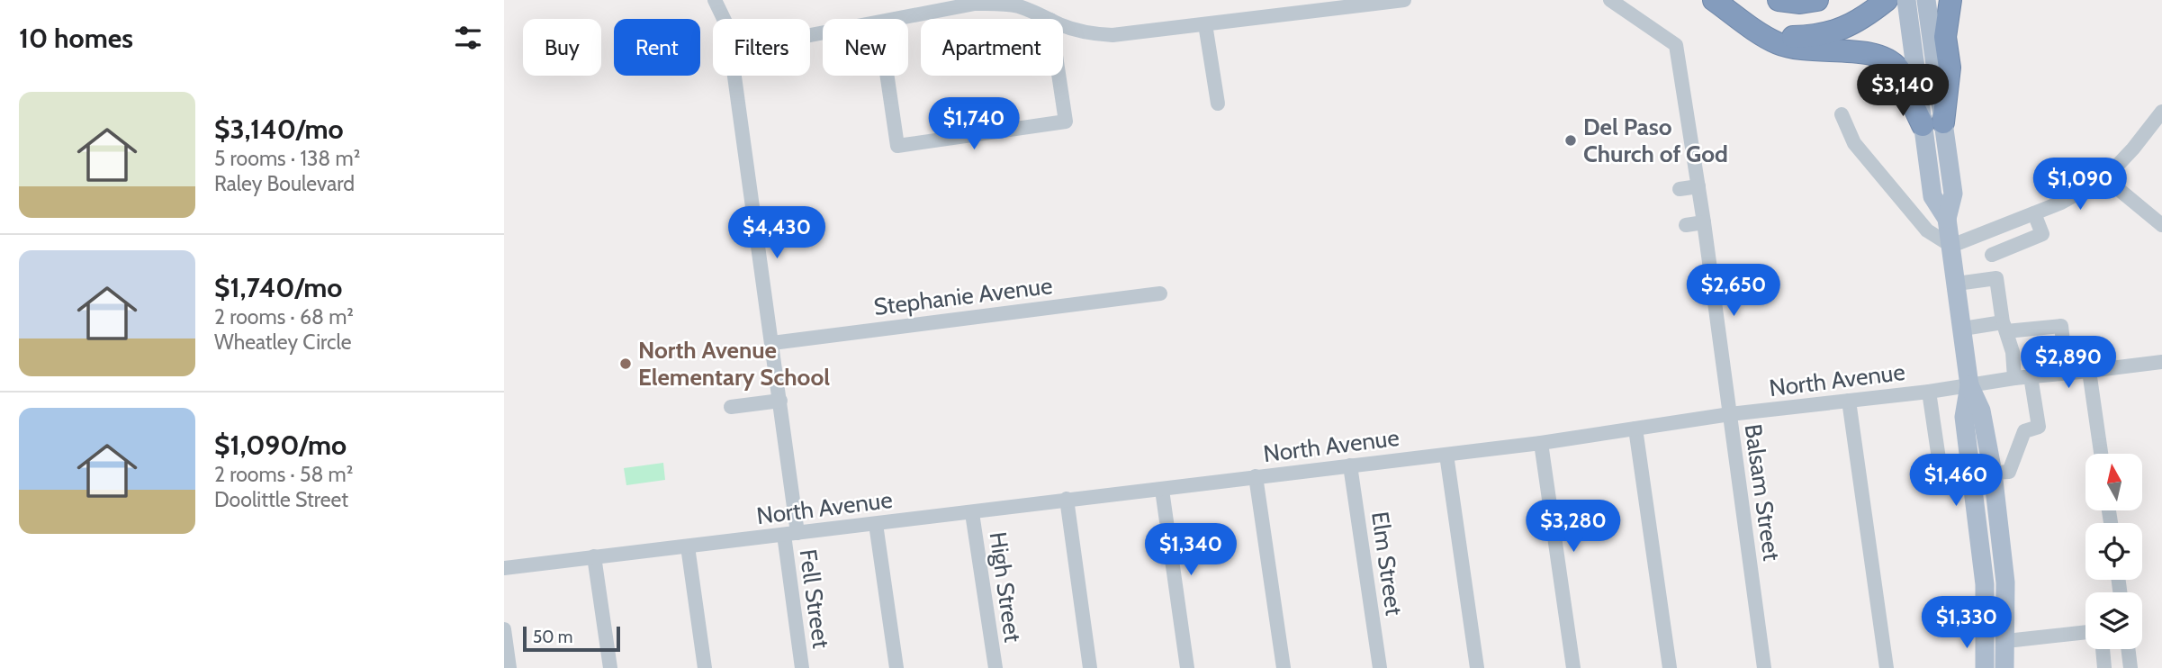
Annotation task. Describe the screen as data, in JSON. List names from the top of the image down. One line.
{"streets":{"street":["Stephanie Avenue","North Avenue","Balsam Street","Elm Street","High Street","Fell Street"]},"crossings":[["Stephanie Avenue","Fell Street"],["North Avenue","Balsam Street"],["North Avenue","Elm Street"],["North Avenue","High Street"],["North Avenue","Fell Street"]],"places":["Del Paso Church of God","North Avenue Elementary School"],"scale_bar":"50 m","north":"top","page":{"heading":"10 homes","chip":["Buy","Rent","Filters","New","Apartment"],"price":["$3,140","$1,740","$1,090","$4,430","$2,650","$2,890","$1,460","$3,280","$1,340","$1,330"],"list":[{"name":"$3,140/mo","note":"5 rooms · 138 m² · Raley Boulevard"},{"name":"$1,740/mo","note":"2 rooms · 68 m² · Wheatley Circle"},{"name":"$1,090/mo","note":"2 rooms · 58 m² · Doolittle Street"}],"scale":"50 m"}}
